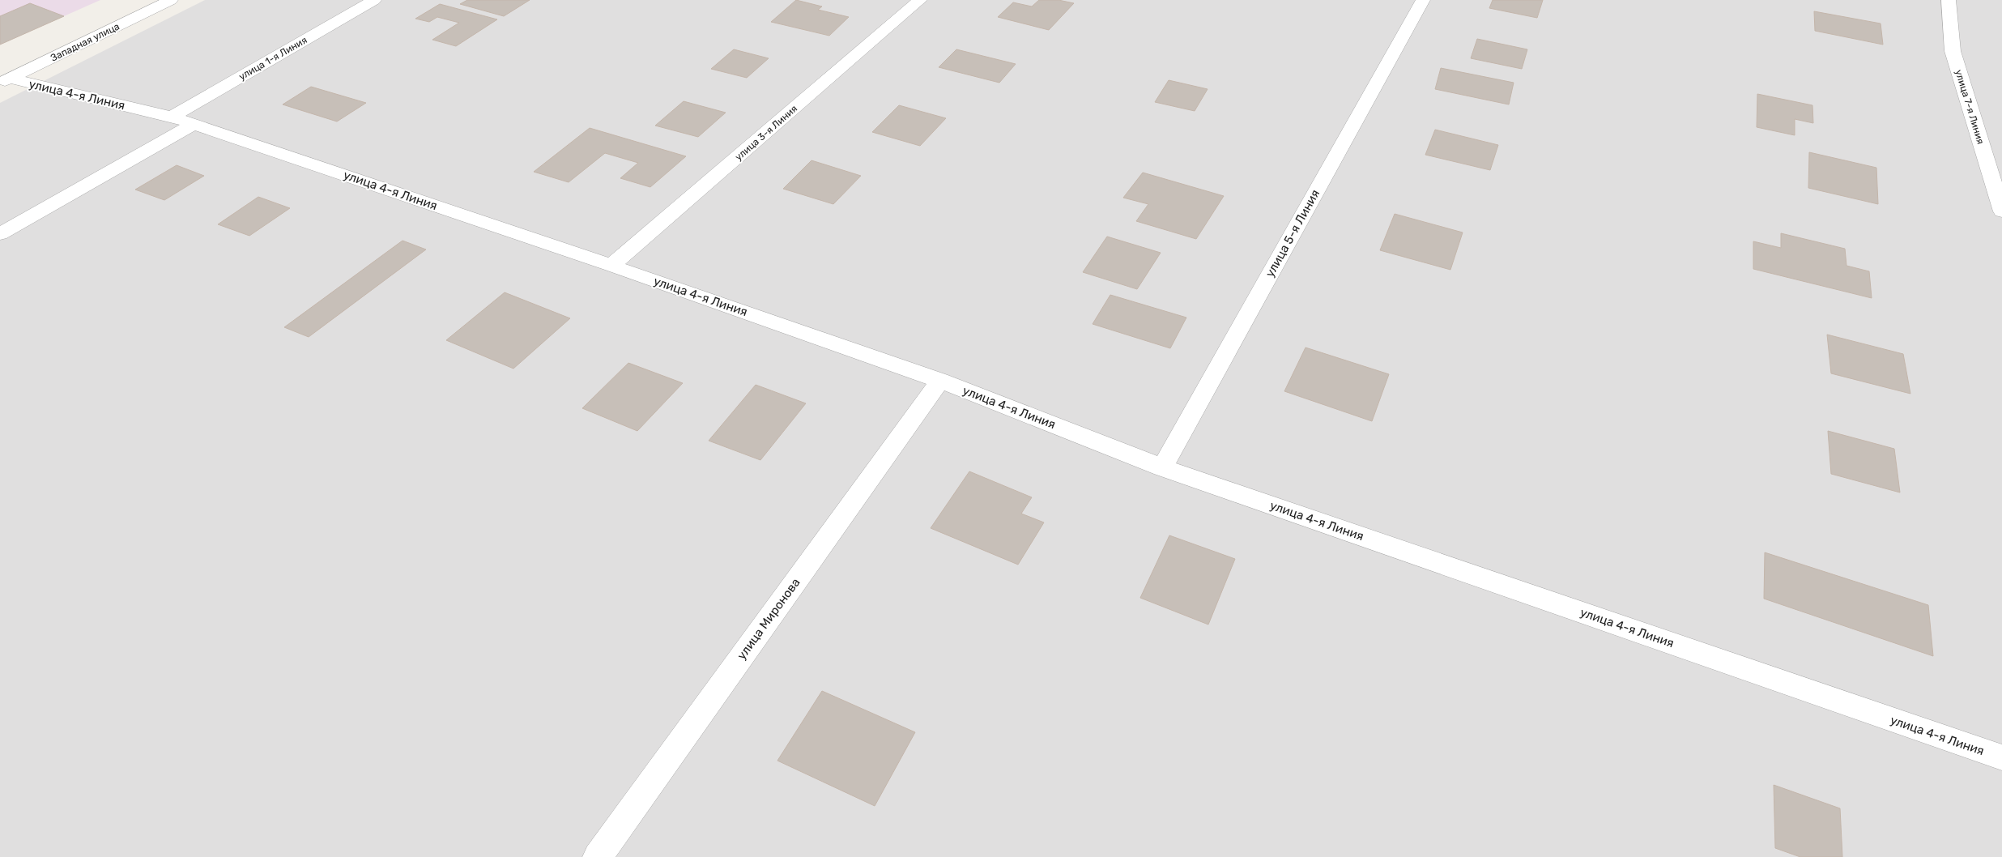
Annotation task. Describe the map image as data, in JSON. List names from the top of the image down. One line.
{"streets":{"street":["Западная улица","улица 1-я Линия","улица 4-я Линия","улица 7-я Линия","улица 3-я Линия","улица 5-я Линия","улица Миронова"]},"crossings":[["Западная улица","улица 4-я Линия"],["улица 1-я Линия","улица 4-я Линия"],["улица 4-я Линия","улица 3-я Линия"],["улица 4-я Линия","улица 5-я Линия"],["улица 4-я Линия","улица Миронова"]]}
